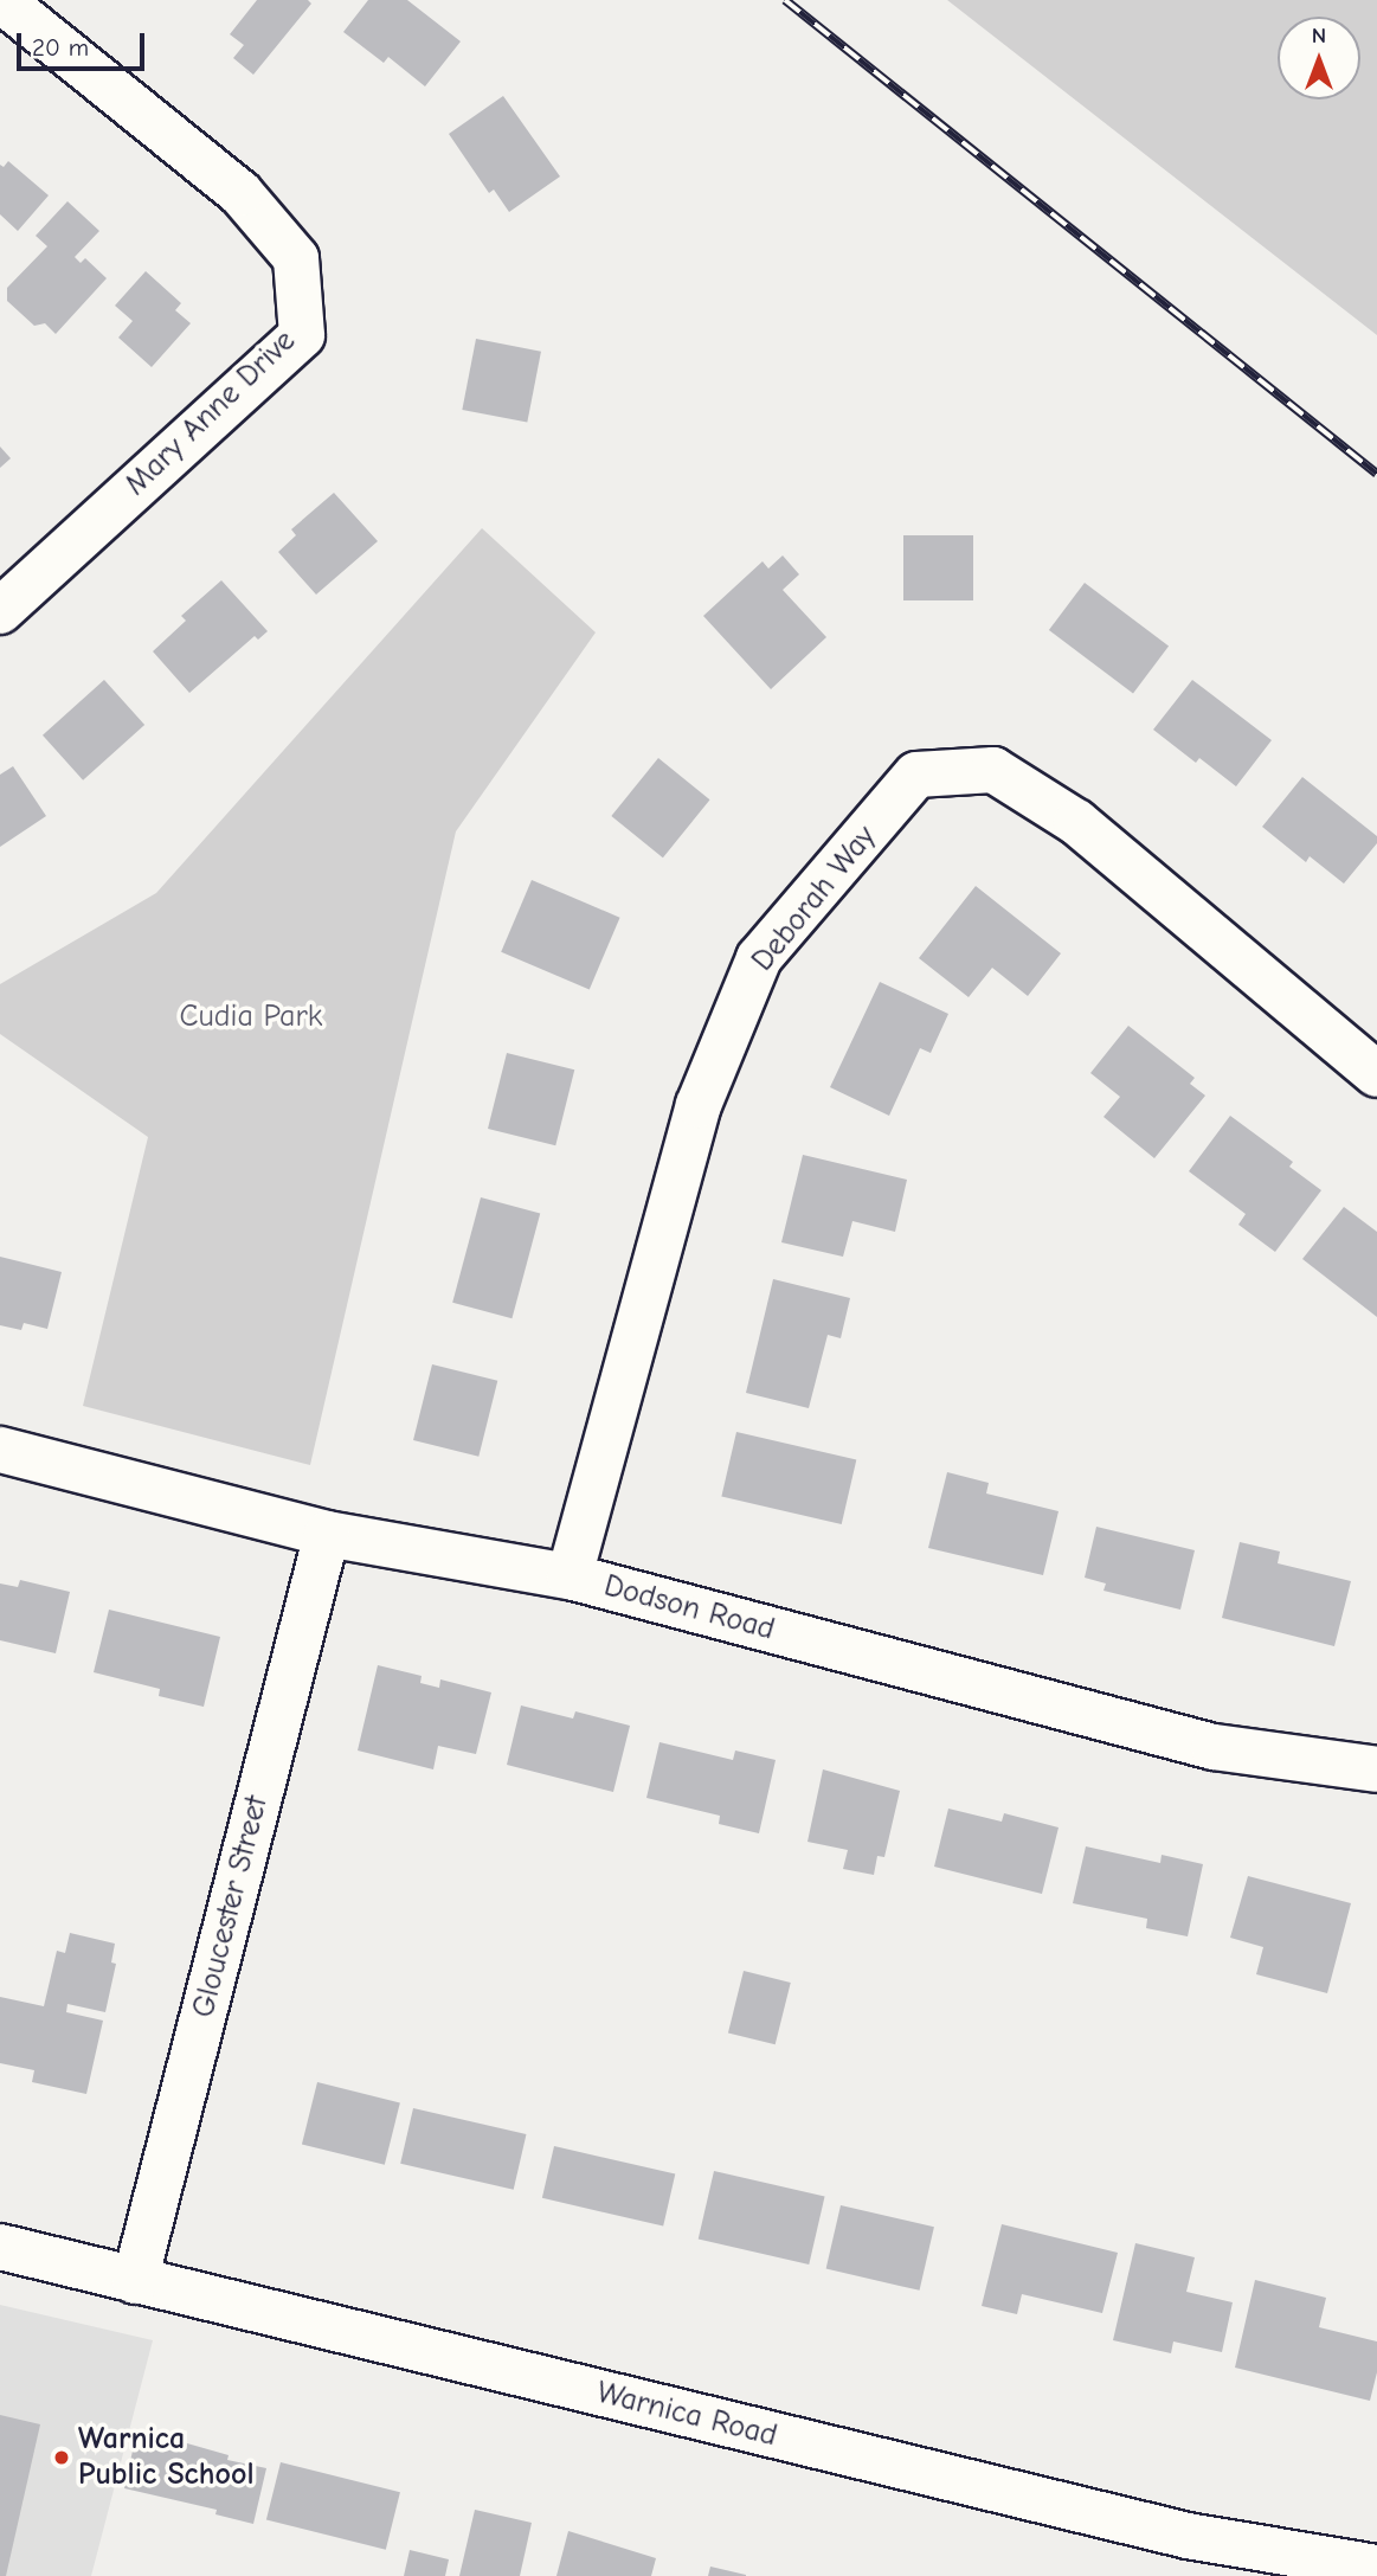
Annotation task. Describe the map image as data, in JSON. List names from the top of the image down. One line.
{"streets":{"street":["Mary Anne Drive","Deborah Way","Dodson Road","Gloucester Street","Warnica Road"]},"crossings":[["Deborah Way","Dodson Road"],["Dodson Road","Gloucester Street"],["Gloucester Street","Warnica Road"]],"parks":["Cudia Park"],"places":["Warnica Public School"],"scale_bar":"20 m","north":"top"}
